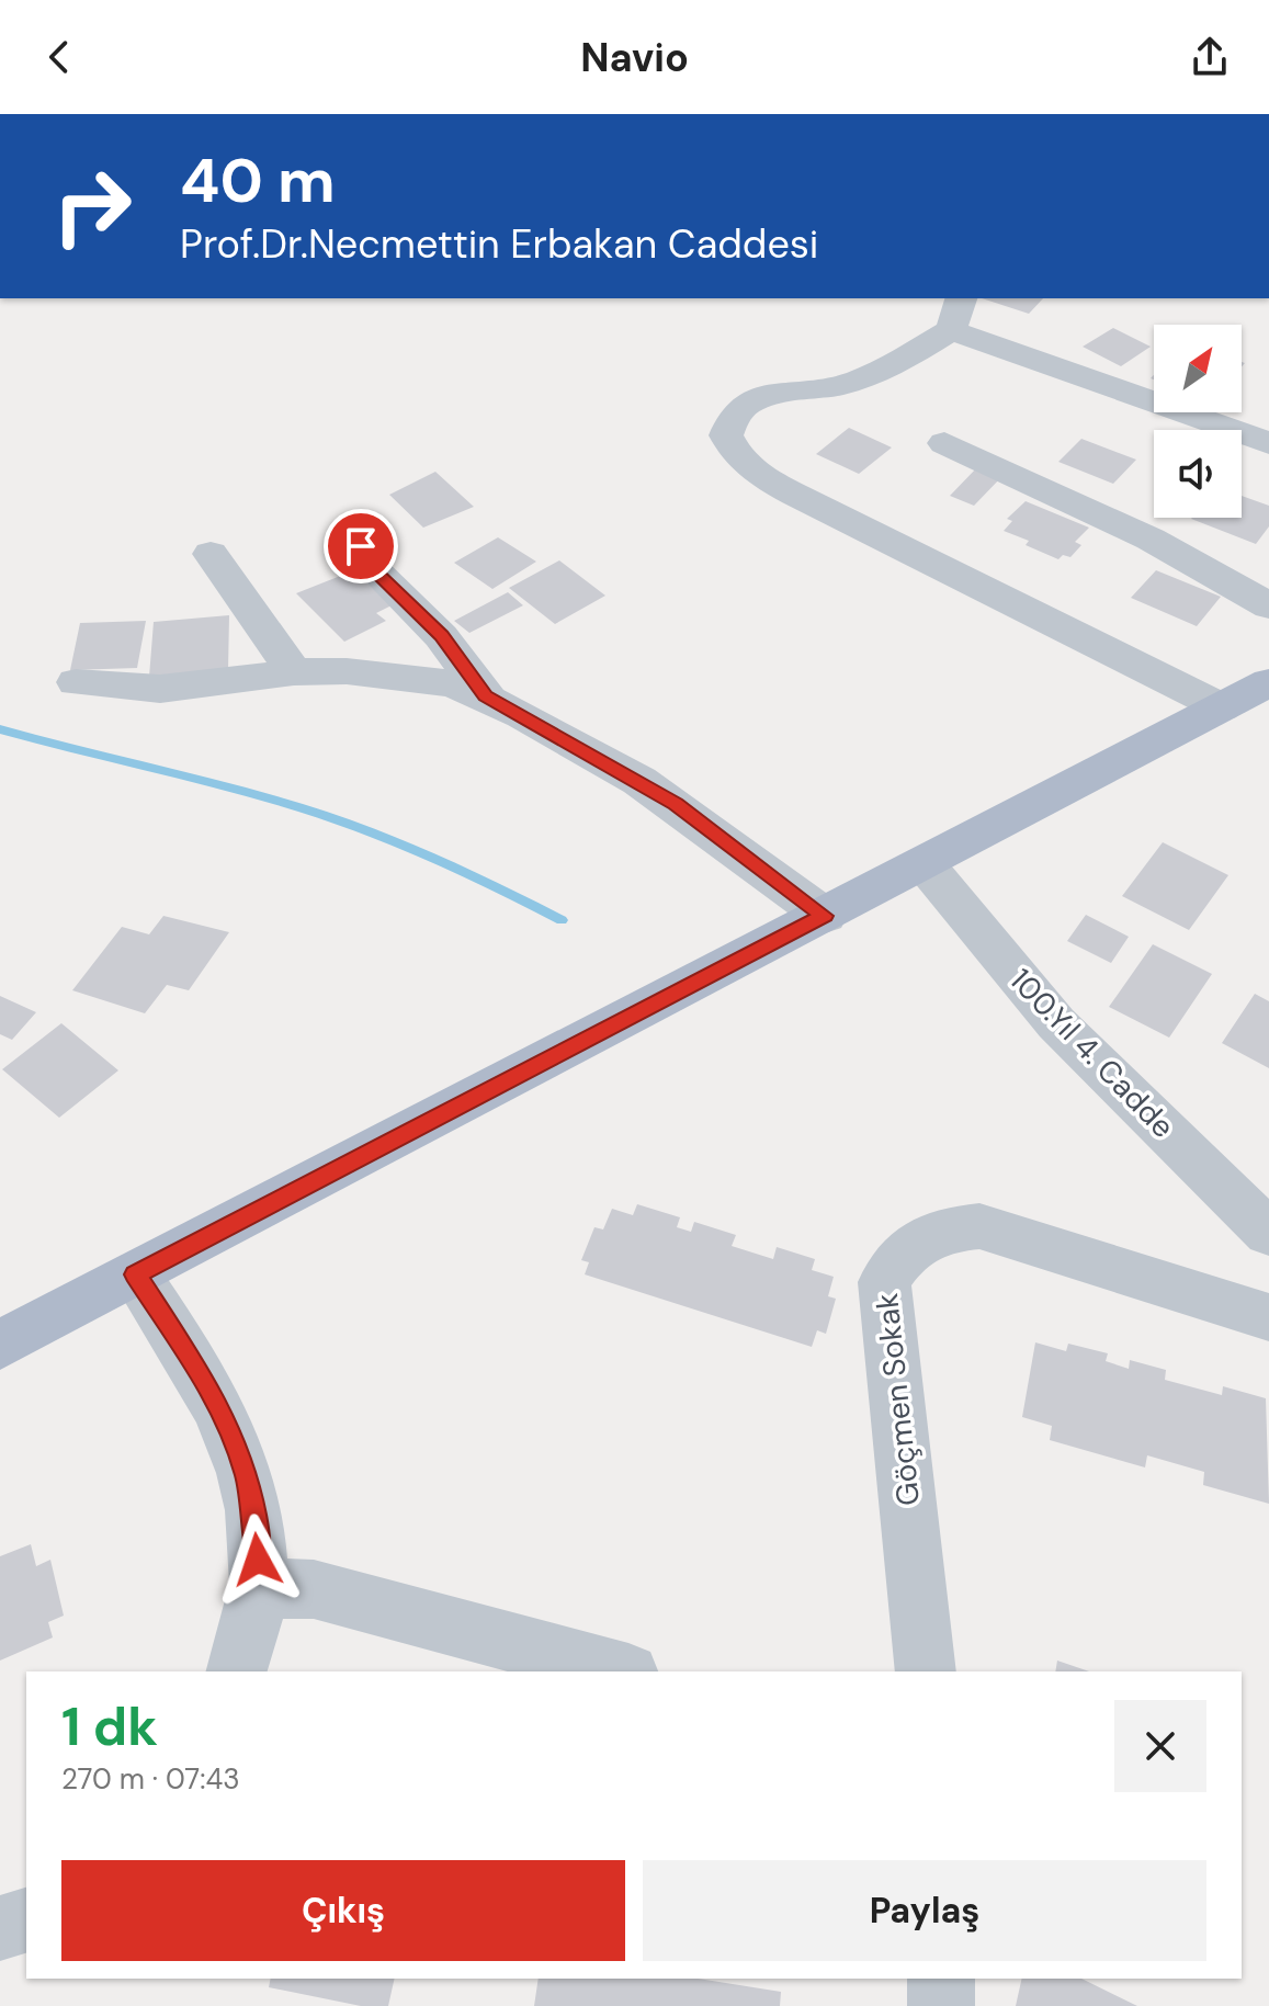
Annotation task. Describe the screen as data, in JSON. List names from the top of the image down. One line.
{"streets":{"street":["100.Yıl 4. Cadde","Göçmen Sokak"]},"north":"top right","page":{"header":"Navio","turn":["40 m","Prof.Dr.Necmettin Erbakan Caddesi"],"heading":["1 dk","270 m · 07:43"],"buttons":["Çıkış","Paylaş"]}}
